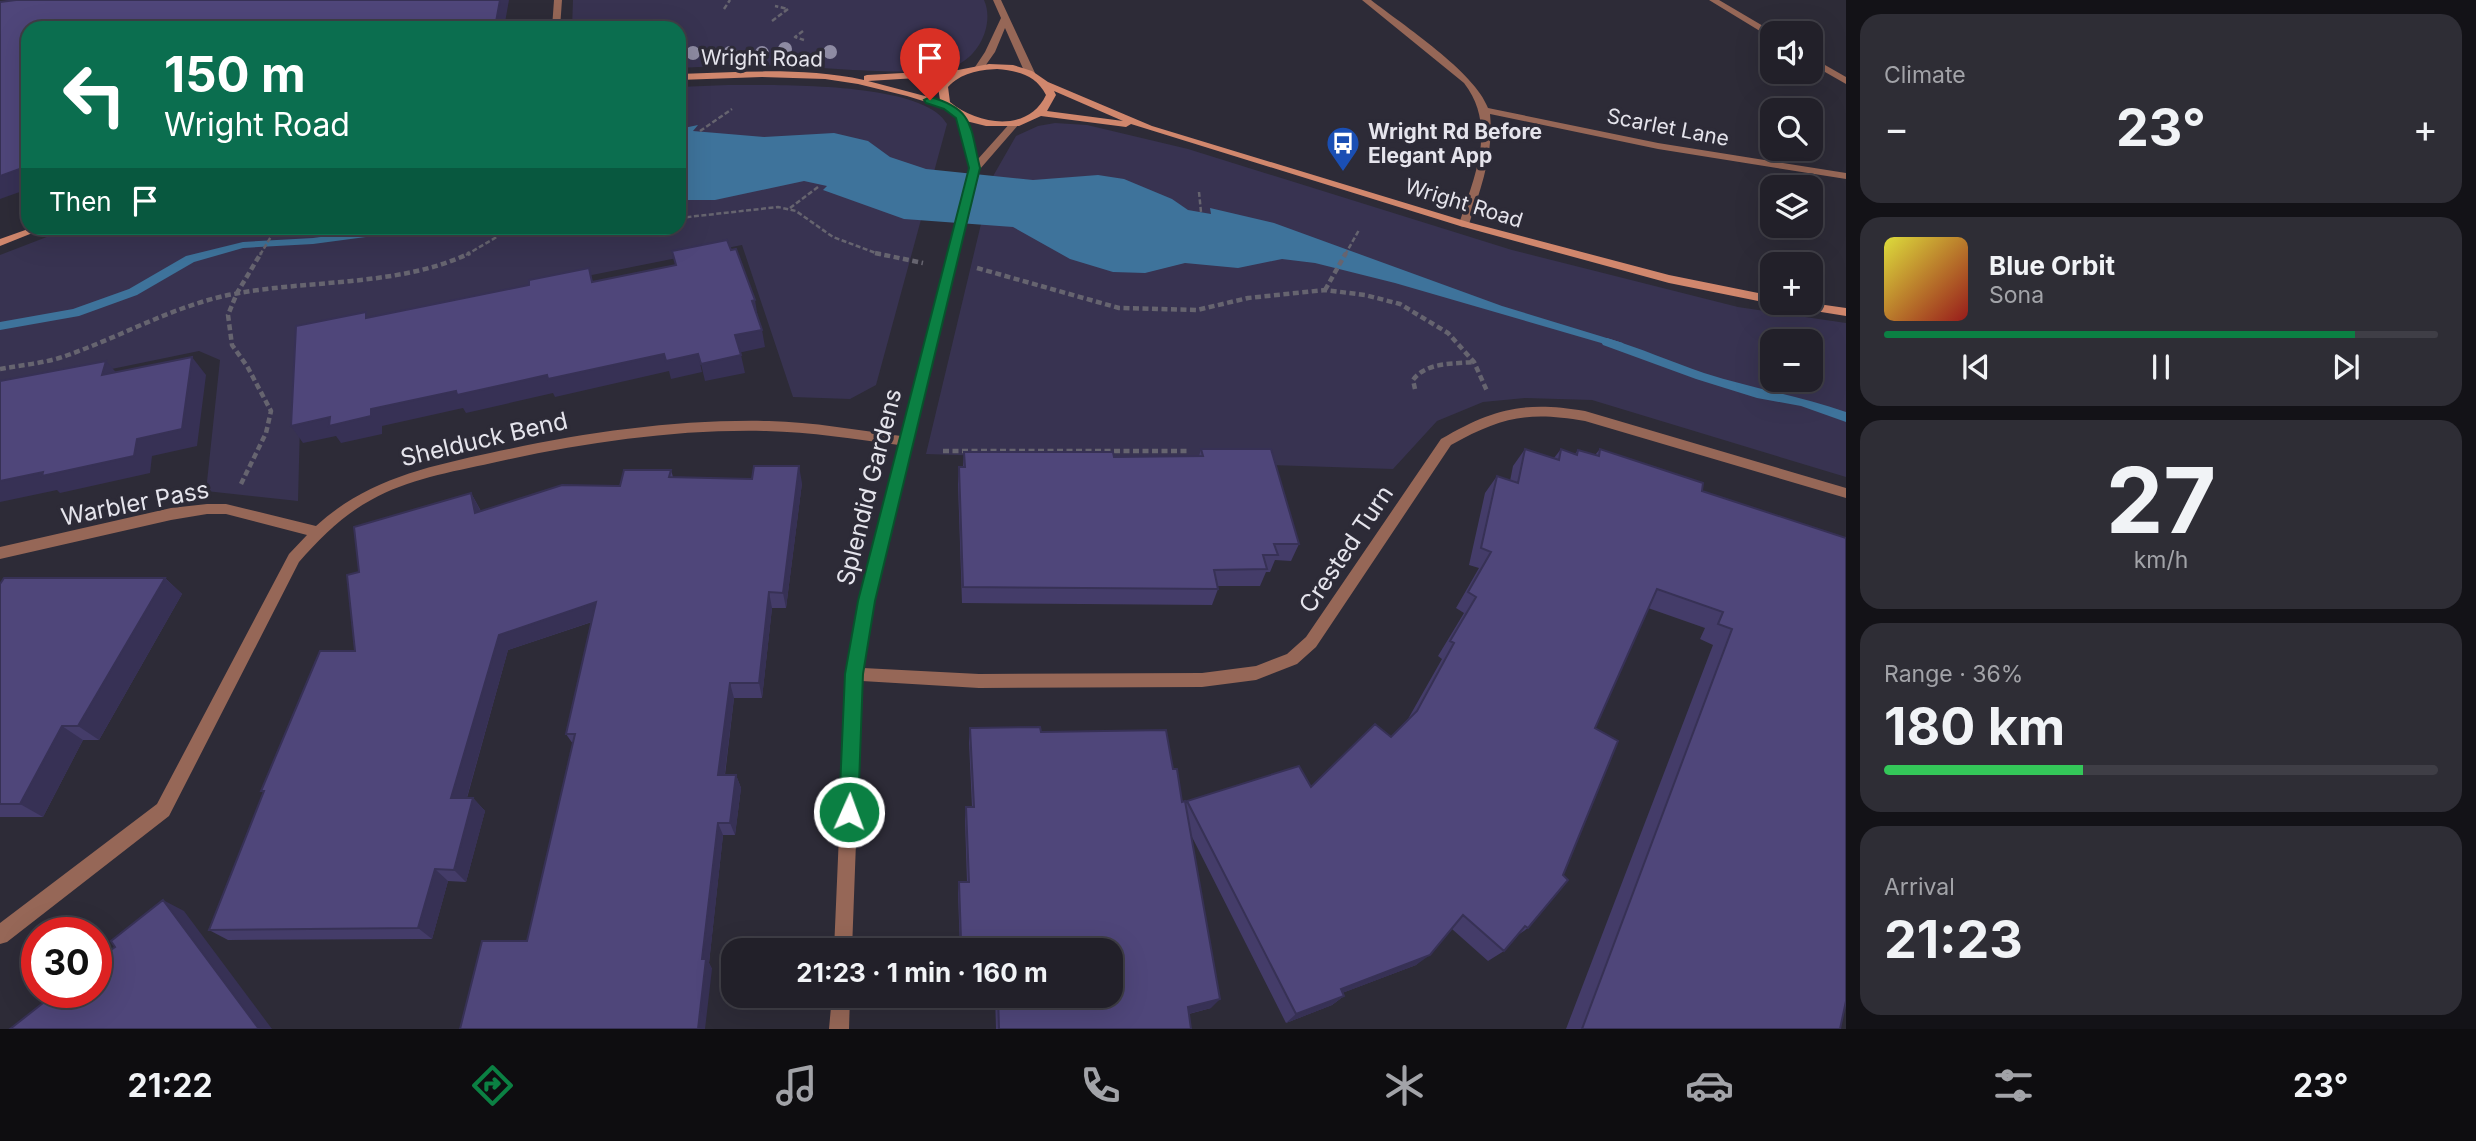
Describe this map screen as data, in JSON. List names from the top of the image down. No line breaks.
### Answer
{"streets":{"street":["Wright Road","Scarlet Lane","Shelduck Bend","Splendid Gardens","Warbler Pass","Crested Turn"]},"crossings":[["Wright Road","Splendid Gardens"],["Shelduck Bend","Splendid Gardens"],["Shelduck Bend","Warbler Pass"],["Splendid Gardens","Crested Turn"]],"places":{"bus stop":["Wright Rd Before Elegant App"]},"page":{"tile":["Climate",["27","km/h"],["Range · 36%","180 km"],["Arrival","21:23"]],"map_buttons":["+","−"],"turn":["150 m","Wright Road"],"heat":["−","23°","+"],"then":"Then","song":["Blue Orbit","Sona"],"limit":"30","trip":"21:23 · 1 min · 160 m","tabs":["21:22","23°"]}}
